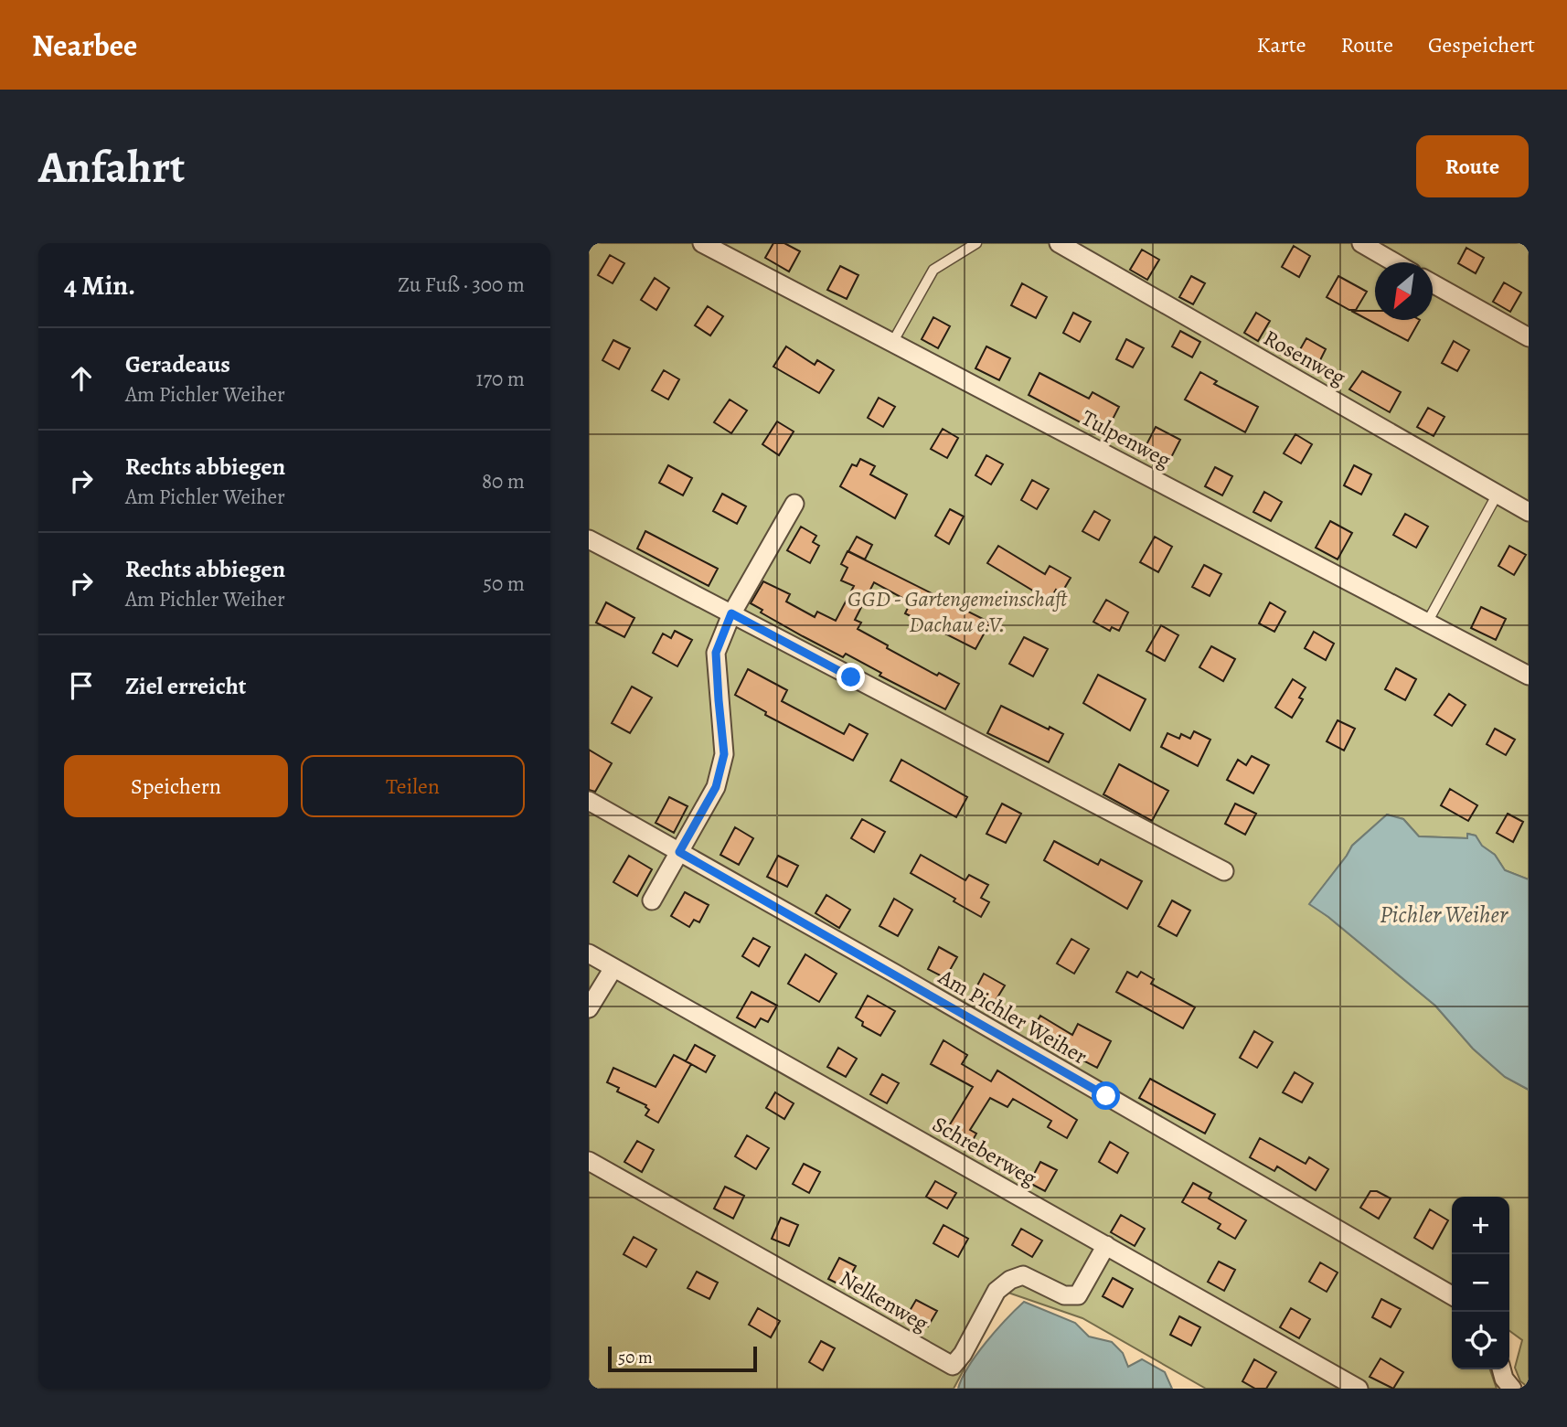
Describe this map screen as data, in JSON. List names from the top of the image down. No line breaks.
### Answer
{"streets":{"street":["Rosenweg","Tulpenweg","Am Pichler Weiher","Schreberweg","Nelkenweg"]},"crossings":[["Schreberweg","Nelkenweg"]],"water":["Pichler Weiher"],"parks":["GGD - Gartengemeinschaft Dachau e.V."],"scale_bar":"50 m","north":"bottom left","page":{"header":"Nearbee","nav":["Karte","Route","Gespeichert"],"buttons":["Route",["Speichern","Teilen"]],"title":"Anfahrt","heading":["4 Min.","Zu Fuß · 300 m"],"list":[["Geradeaus","Am Pichler Weiher","170 m"],["Rechts abbiegen","Am Pichler Weiher","80 m"],["Rechts abbiegen","Am Pichler Weiher","50 m"],"Ziel erreicht"],"map_buttons":["+","−"],"scale":"50 m"}}
